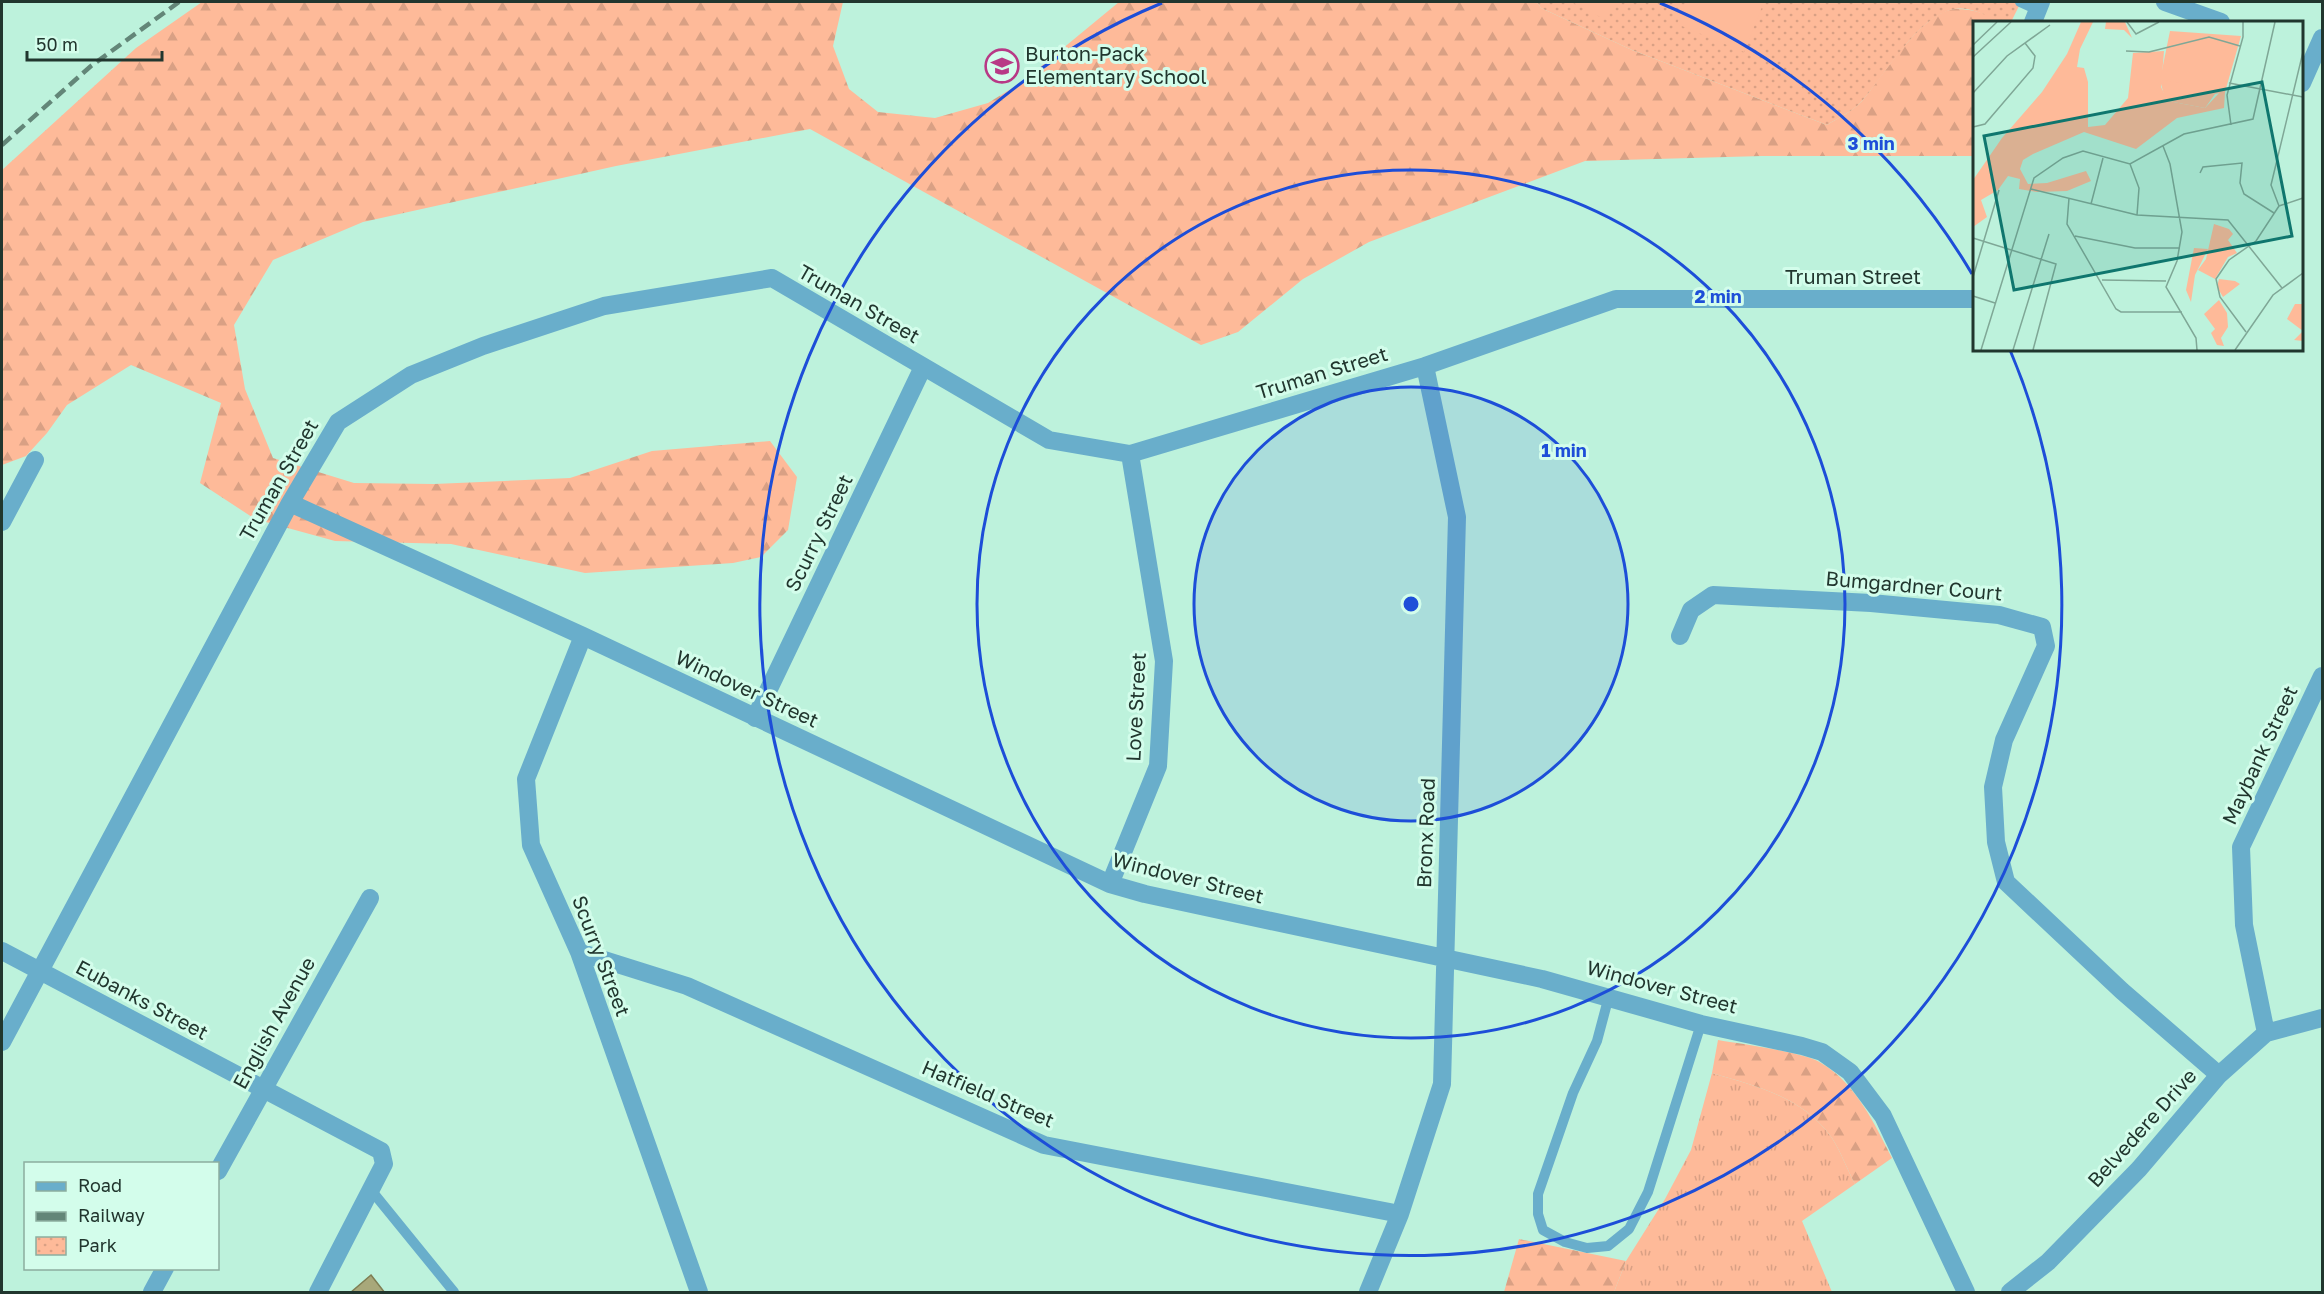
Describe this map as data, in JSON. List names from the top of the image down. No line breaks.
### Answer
{"streets":{"street":["Truman Street","Scurry Street","Bumgardner Court","Windover Street","Love Street","Maybank Street","Bronx Road","Eubanks Street","English Avenue","Hatfield Street","Belvedere Drive"]},"crossings":[["Truman Street","Scurry Street"],["Truman Street","Windover Street"],["Truman Street","Love Street"],["Truman Street","Bronx Road"],["Truman Street","Eubanks Street"],["Scurry Street","Windover Street"],["Scurry Street","Hatfield Street"],["Bumgardner Court","Belvedere Drive"],["Windover Street","Love Street"],["Windover Street","Bronx Road"],["Maybank Street","Belvedere Drive"],["Bronx Road","Hatfield Street"],["Eubanks Street","English Avenue"]],"places":{"school or university":["Burton-Pack Elementary School"]},"legend":["Road","Railway","Park"],"scale_bar":"50 m","rings":["3 min","2 min","1 min"]}
